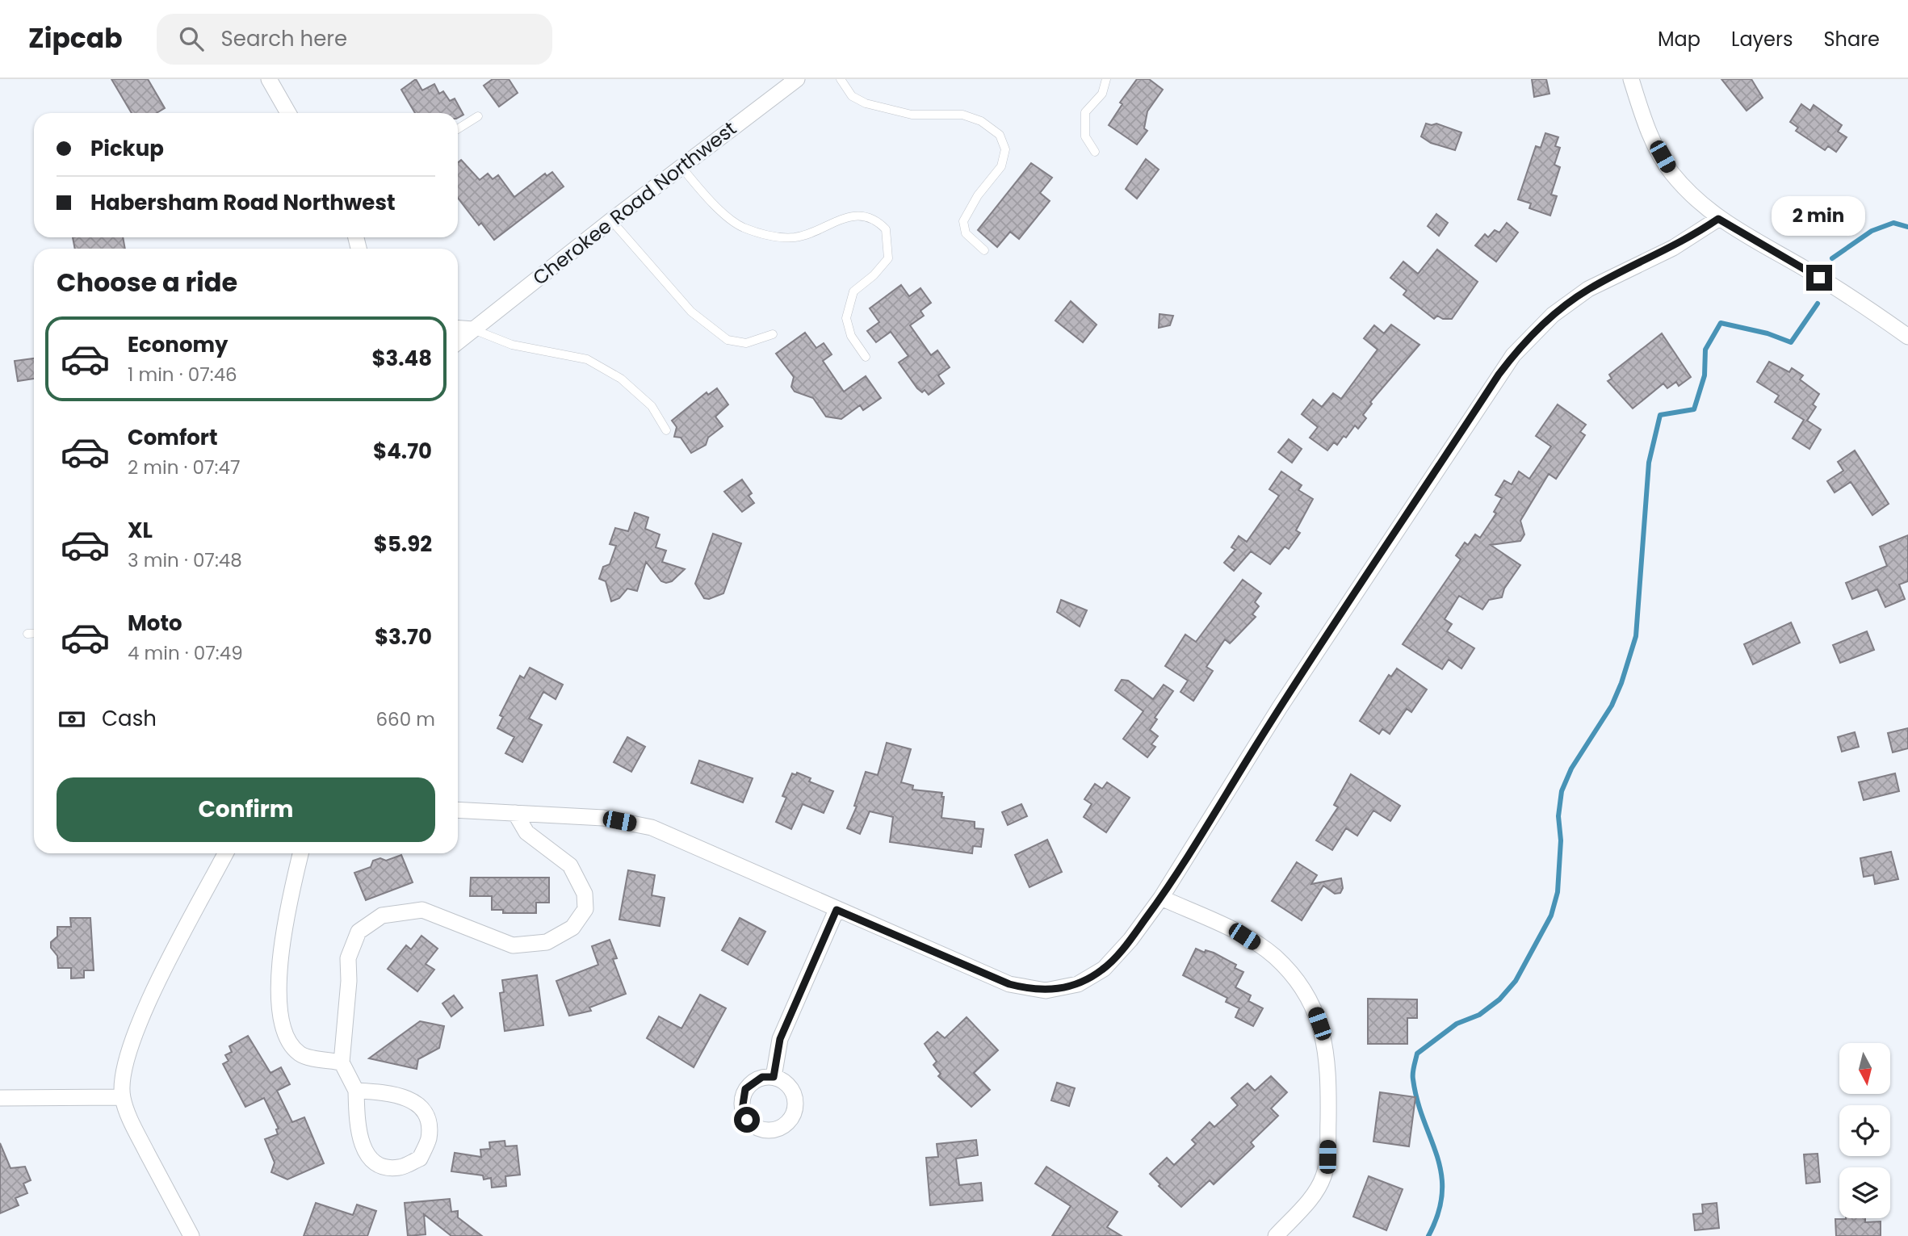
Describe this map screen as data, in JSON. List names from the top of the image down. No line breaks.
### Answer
{"streets":{"street":["Cherokee Road Northwest"]},"north":"bottom","page":{"header":"Zipcab","search":"Search here","nav":["Map","Layers","Share"],"banner":["Pickup","Habersham Road Northwest"],"bubble":"2 min","heading":"Choose a ride","list":[{"name":"Economy","note":"1 min · 07:46","value":"$3.48"},{"name":"Comfort","note":"2 min · 07:47","value":"$4.70"},{"name":"XL","note":"3 min · 07:48","value":"$5.92"},{"name":"Moto","note":"4 min · 07:49","value":"$3.70"}],"pay":["Cash","660 m"],"buttons":"Confirm"}}
